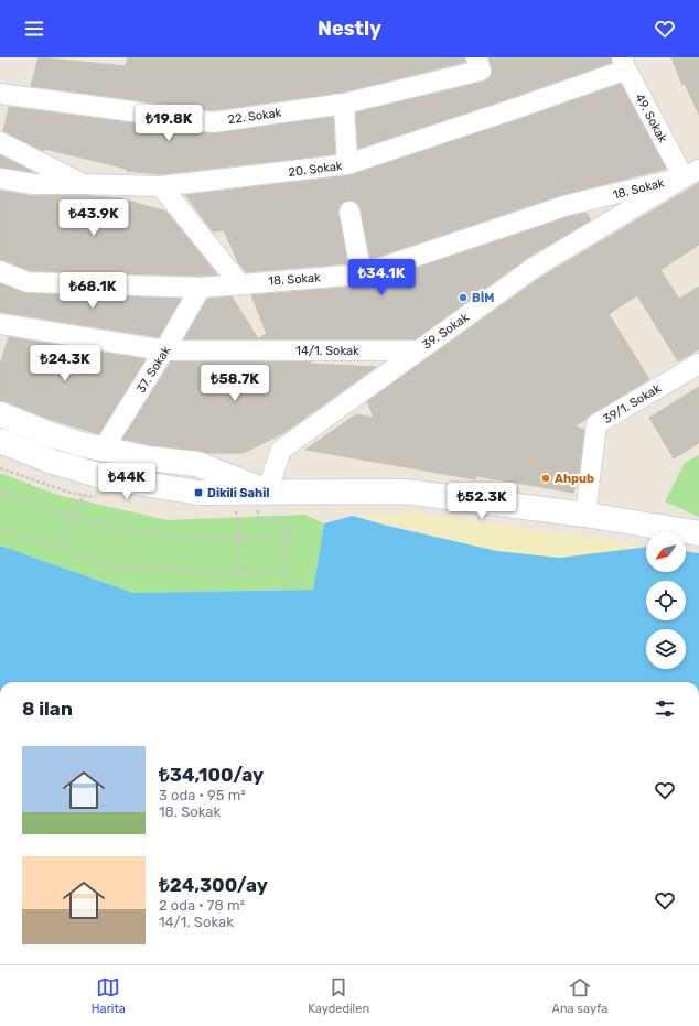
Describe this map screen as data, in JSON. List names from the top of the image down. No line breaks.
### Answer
{"streets":{"street":["22. Sokak","49. Sokak","20. Sokak","18. Sokak","39. Sokak","14/1. Sokak","37. Sokak","39/1. Sokak"]},"crossings":[["49. Sokak","20. Sokak"],["49. Sokak","18. Sokak"],["49. Sokak","39. Sokak"],["18. Sokak","39. Sokak"],["18. Sokak","37. Sokak"],["39. Sokak","14/1. Sokak"],["14/1. Sokak","37. Sokak"]],"places":{"other":["BİM","Ahpub"],"transit":["Dikili Sahil"]},"north":"bottom left","page":{"header":"Nestly","price":["₺19.8K","₺43.9K","₺34.1K","₺68.1K","₺24.3K","₺58.7K","₺44K","₺52.3K"],"heading":"8 ilan","list":[{"name":"₺34,100/ay","note":"3 oda · 95 m² · 18. Sokak"},{"name":"₺24,300/ay","note":"2 oda · 78 m² · 14/1. Sokak"}],"tabs":["Harita","Kaydedilen","Ana sayfa"]}}
